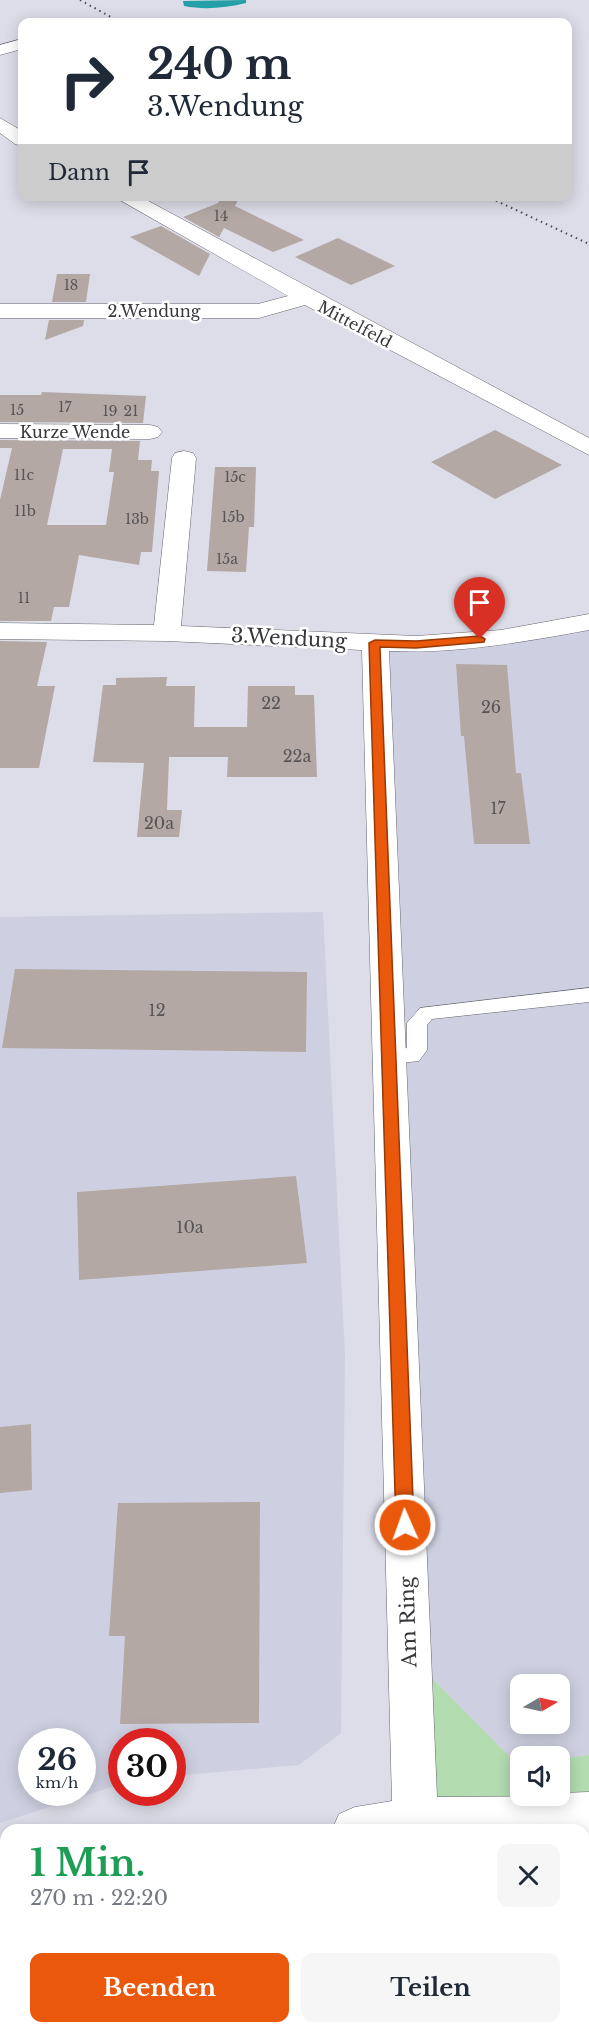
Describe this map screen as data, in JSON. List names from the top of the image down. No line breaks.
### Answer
{"streets":{"street":["2.Wendung","Mittelfeld","Kurze Wende","3.Wendung","Am Ring"]},"crossings":[["2.Wendung","Mittelfeld"],["3.Wendung","Am Ring"]],"house_numbers":["14","18","17","15","19","21","11c","15c","11b","15b","13b","15a","11","22","26","22a","17","20a","12","10a"],"north":"right","page":{"turn":["240 m","3.Wendung"],"then":"Dann","speed":"26 km/h","limit":"30","heading":["1 Min.","270 m · 22:20"],"buttons":["Beenden","Teilen"]}}
